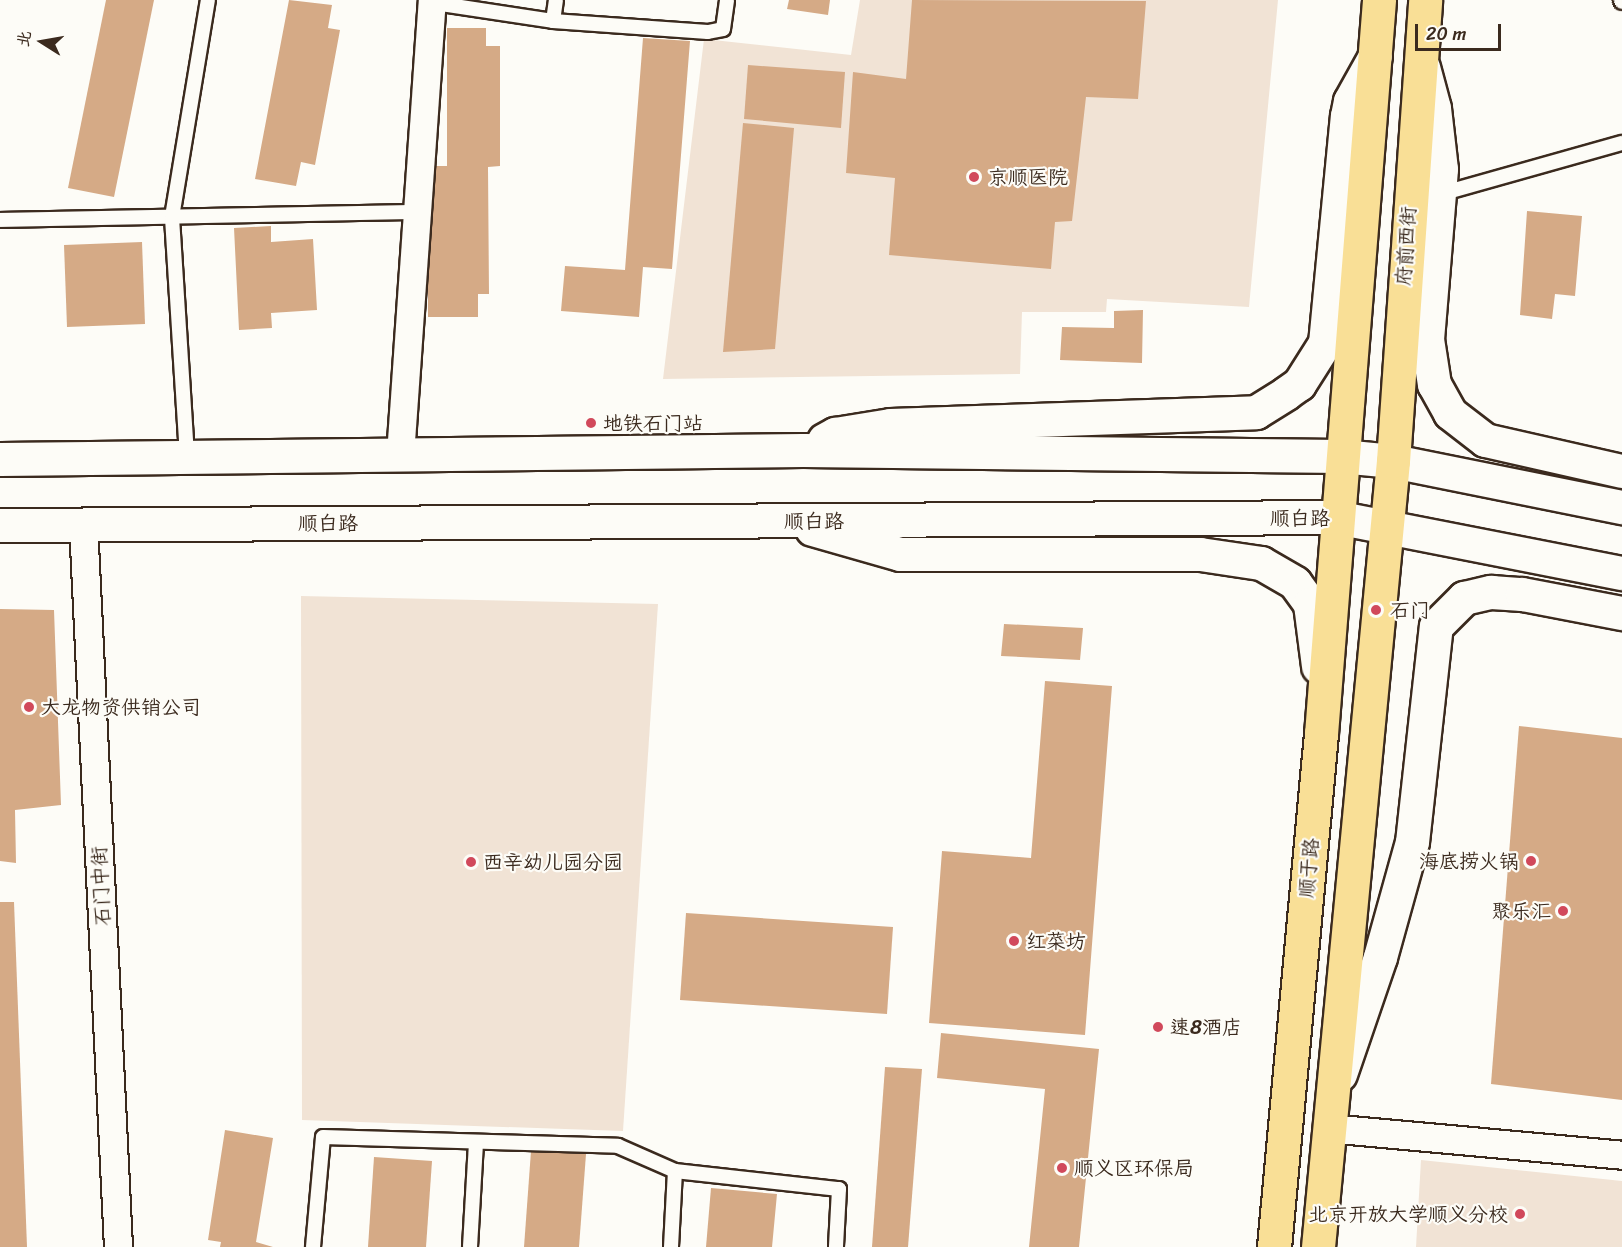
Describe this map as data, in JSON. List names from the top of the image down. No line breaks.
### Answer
{"streets":{"main road":["府前西街","顺白路","顺于路"],"street":["石门中街"]},"crossings":[["顺白路","顺于路"],["顺白路","石门中街"]],"places":["京顺医院","地铁石门站","石门","大龙物资供销公司","海底捞火锅","西辛幼儿园分园","聚乐汇","红菜坊","速8酒店","顺义区环保局","北京开放大学顺义分校"],"scale_bar":"20 m","north":"left"}
